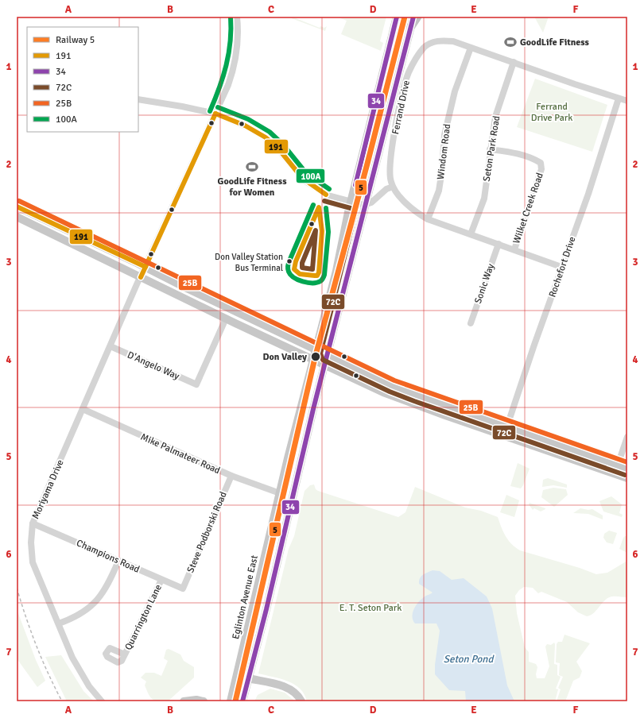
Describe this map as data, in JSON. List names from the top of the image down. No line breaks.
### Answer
{"streets":{"main road":["Eglinton Avenue East"],"street":["Ferrand Drive","Seton Park Road","Windom Road","Wilket Creek Road","Rochefort Drive","Sonic Way","D'Angelo Way","Mike Palmateer Road","Moriyama Drive","Steve Podborski Road","Champions Road","Quarrington Lane"]},"crossings":[["Ferrand Drive","Seton Park Road"],["Ferrand Drive","Windom Road"],["Ferrand Drive","Wilket Creek Road"],["Ferrand Drive","Rochefort Drive"],["Ferrand Drive","Sonic Way"],["Seton Park Road","Wilket Creek Road"],["D'Angelo Way","Moriyama Drive"],["Mike Palmateer Road","Moriyama Drive"],["Mike Palmateer Road","Steve Podborski Road"],["Mike Palmateer Road","Eglinton Avenue East"],["Moriyama Drive","Champions Road"],["Steve Podborski Road","Champions Road"],["Champions Road","Quarrington Lane"]],"water":["Seton Pond"],"parks":["Ferrand Drive Park","E. T. Seton Park"],"places":{"sports":["GoodLife Fitness","GoodLife Fitness for Women"],"other":["Don Valley Station Bus Terminal","Don Valley"]},"lines":["rail line 5","transit line 34","transit line 100A","transit line 191","transit line 72C","transit line 25B"],"legend":["Railway 5","191","34","72C","25B","100A"],"grid":{"columns":["A","B","C","D","E","F"],"rows":["1","2","3","4","5","6","7"]}}
